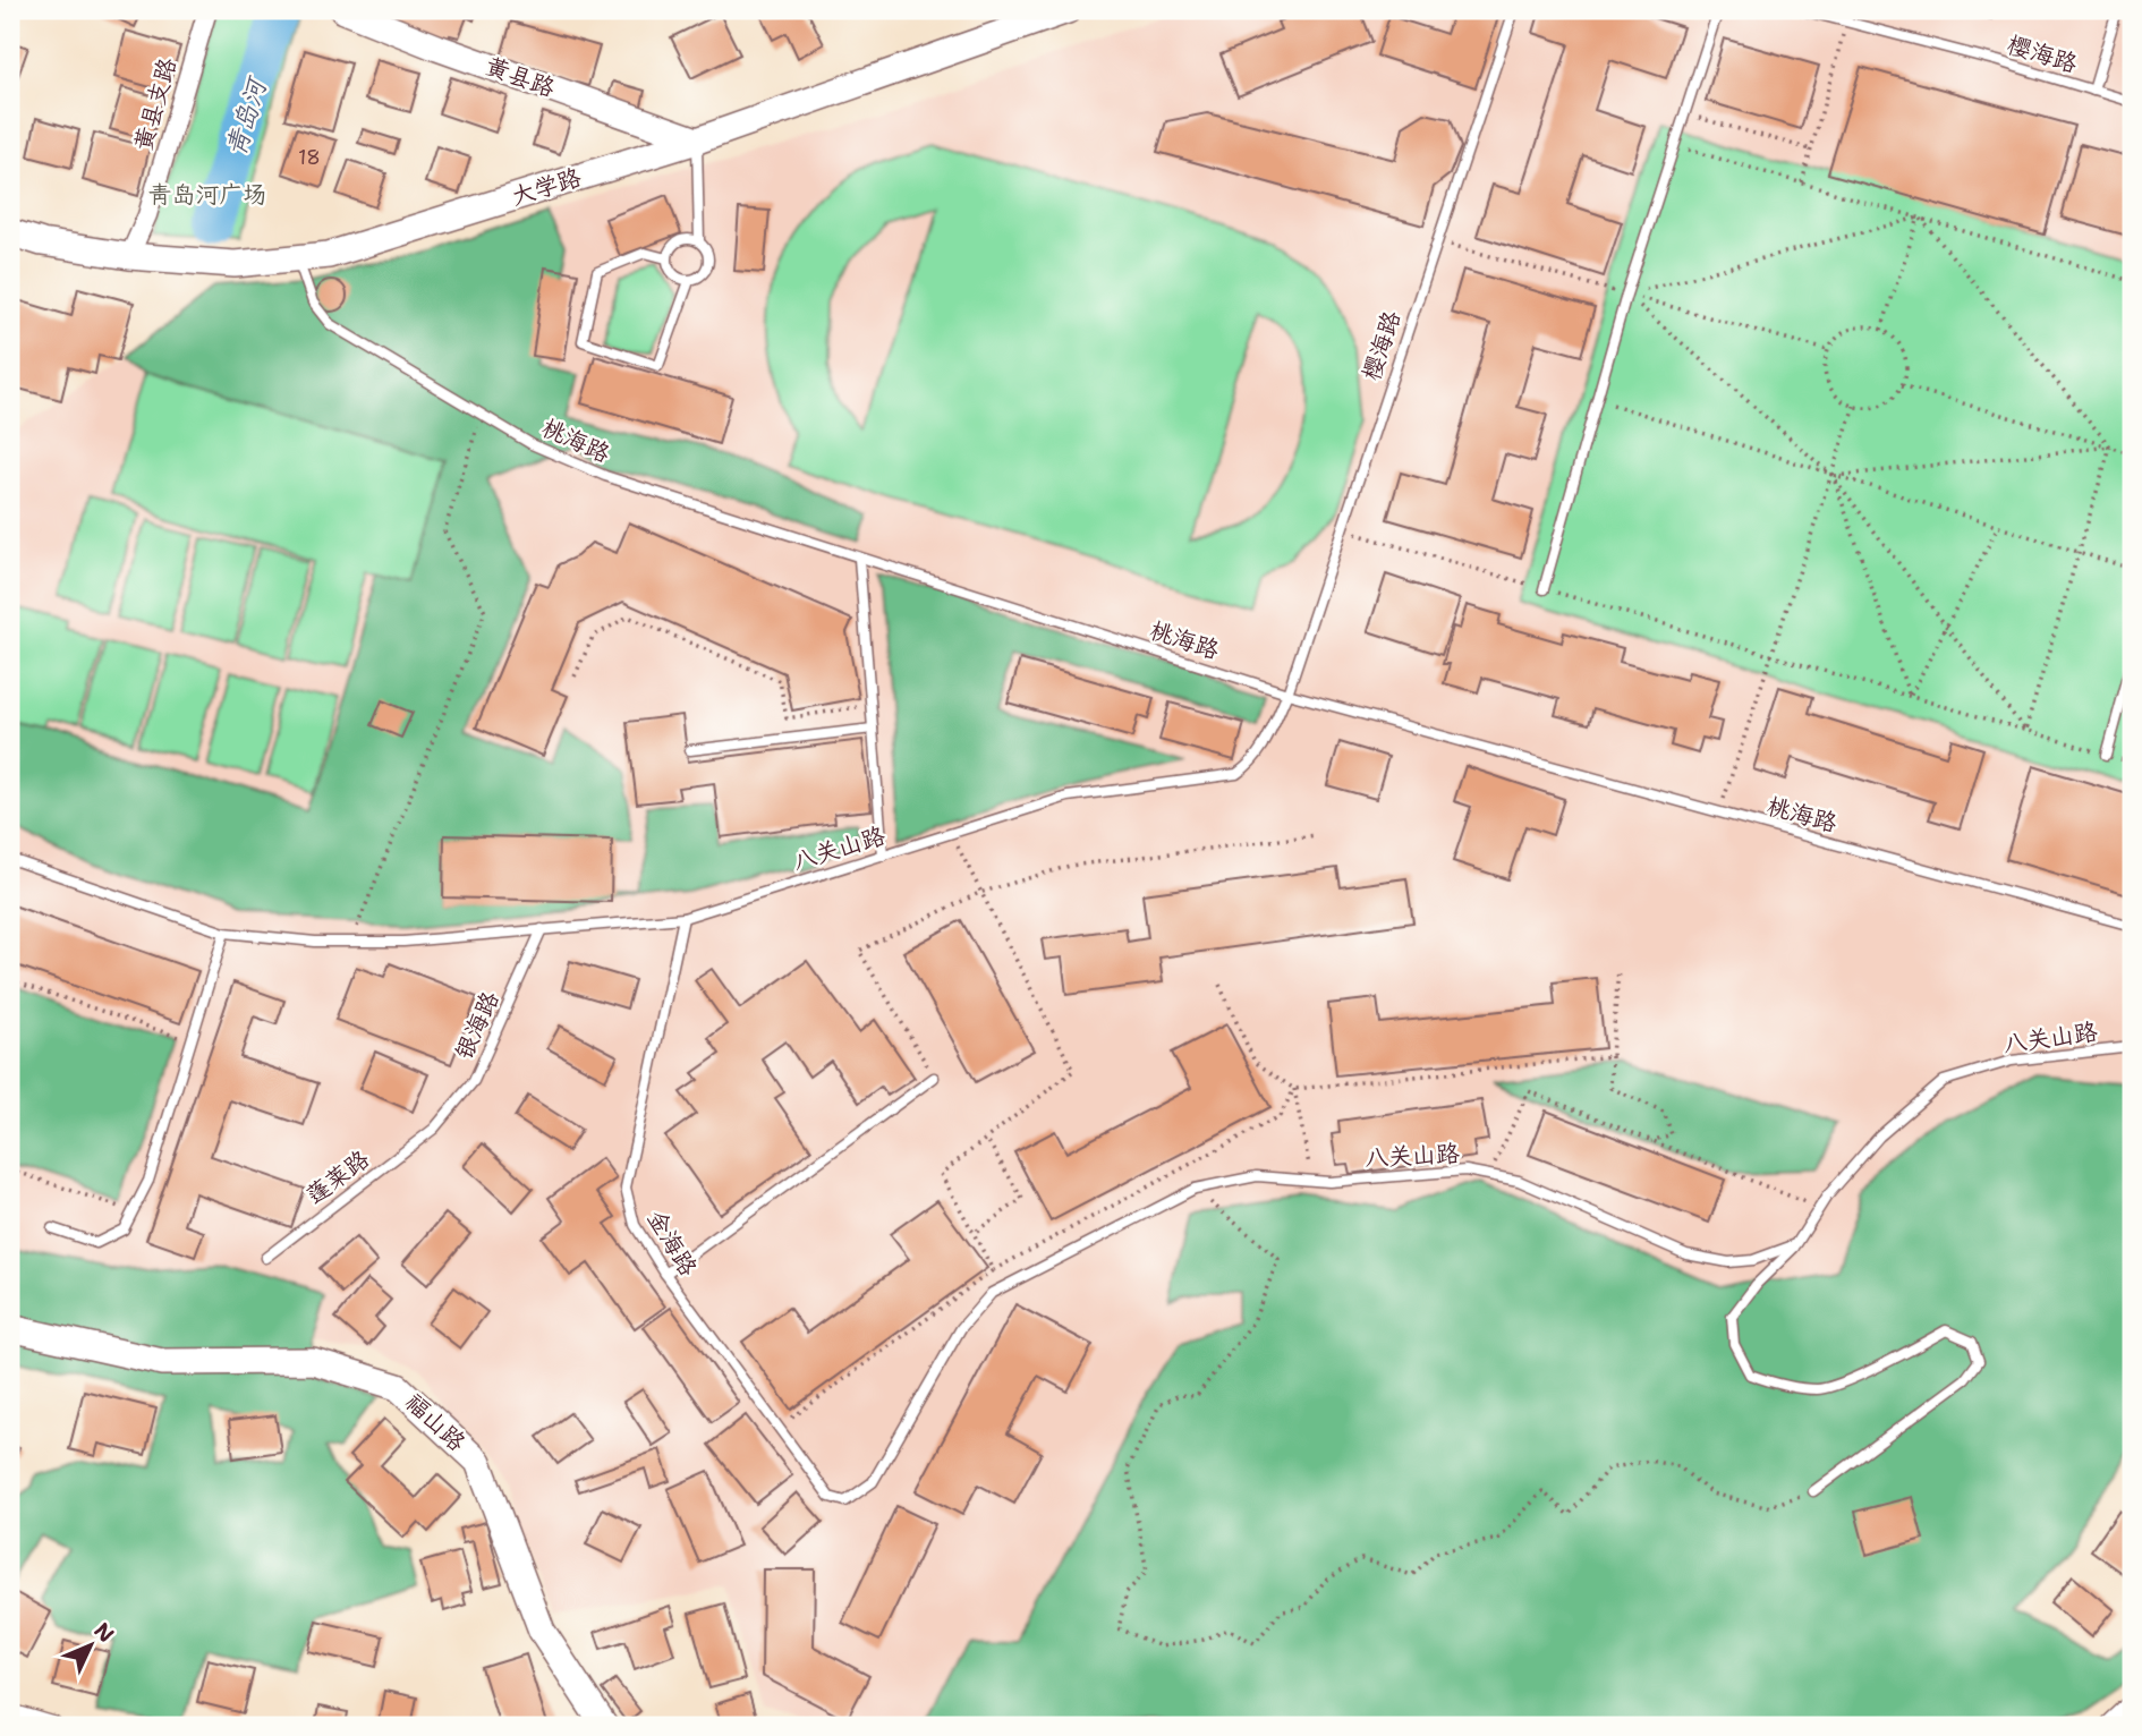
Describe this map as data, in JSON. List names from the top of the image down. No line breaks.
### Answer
{"streets":{"street":["黄县路","黄县支路","大学路","福山路"],"lane":["樱海路","桃海路","八关山路","银海路","蓬莱路","金海路"]},"crossings":[["樱海路","桃海路"],["樱海路","八关山路"],["黄县路","大学路"],["黄县支路","大学路"],["大学路","桃海路"],["桃海路","八关山路"],["八关山路","银海路"],["八关山路","金海路"],["银海路","蓬莱路"]],"water":["青岛河"],"parks":["青岛河广场"],"house_numbers":["18"],"north":"top right"}
